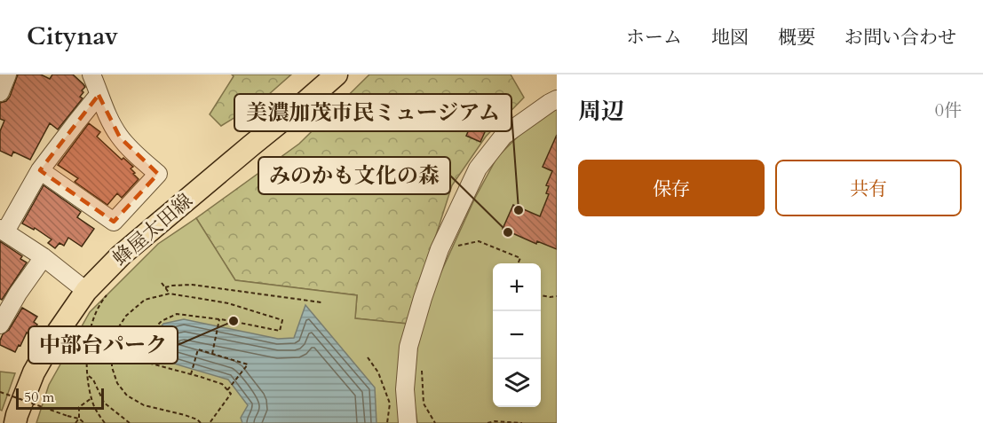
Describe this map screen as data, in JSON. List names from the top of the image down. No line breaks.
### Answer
{"streets":{"main road":["蜂屋太田線"]},"places":["美濃加茂市民ミュージアム","みのかも文化の森","中部台パーク"],"scale_bar":"50 m","page":{"header":"Citynav","nav":["ホーム","地図","概要","お問い合わせ"],"heading":["周辺","0件"],"buttons":["保存","共有"],"map_buttons":["+","−"],"scale":"50 m"}}
